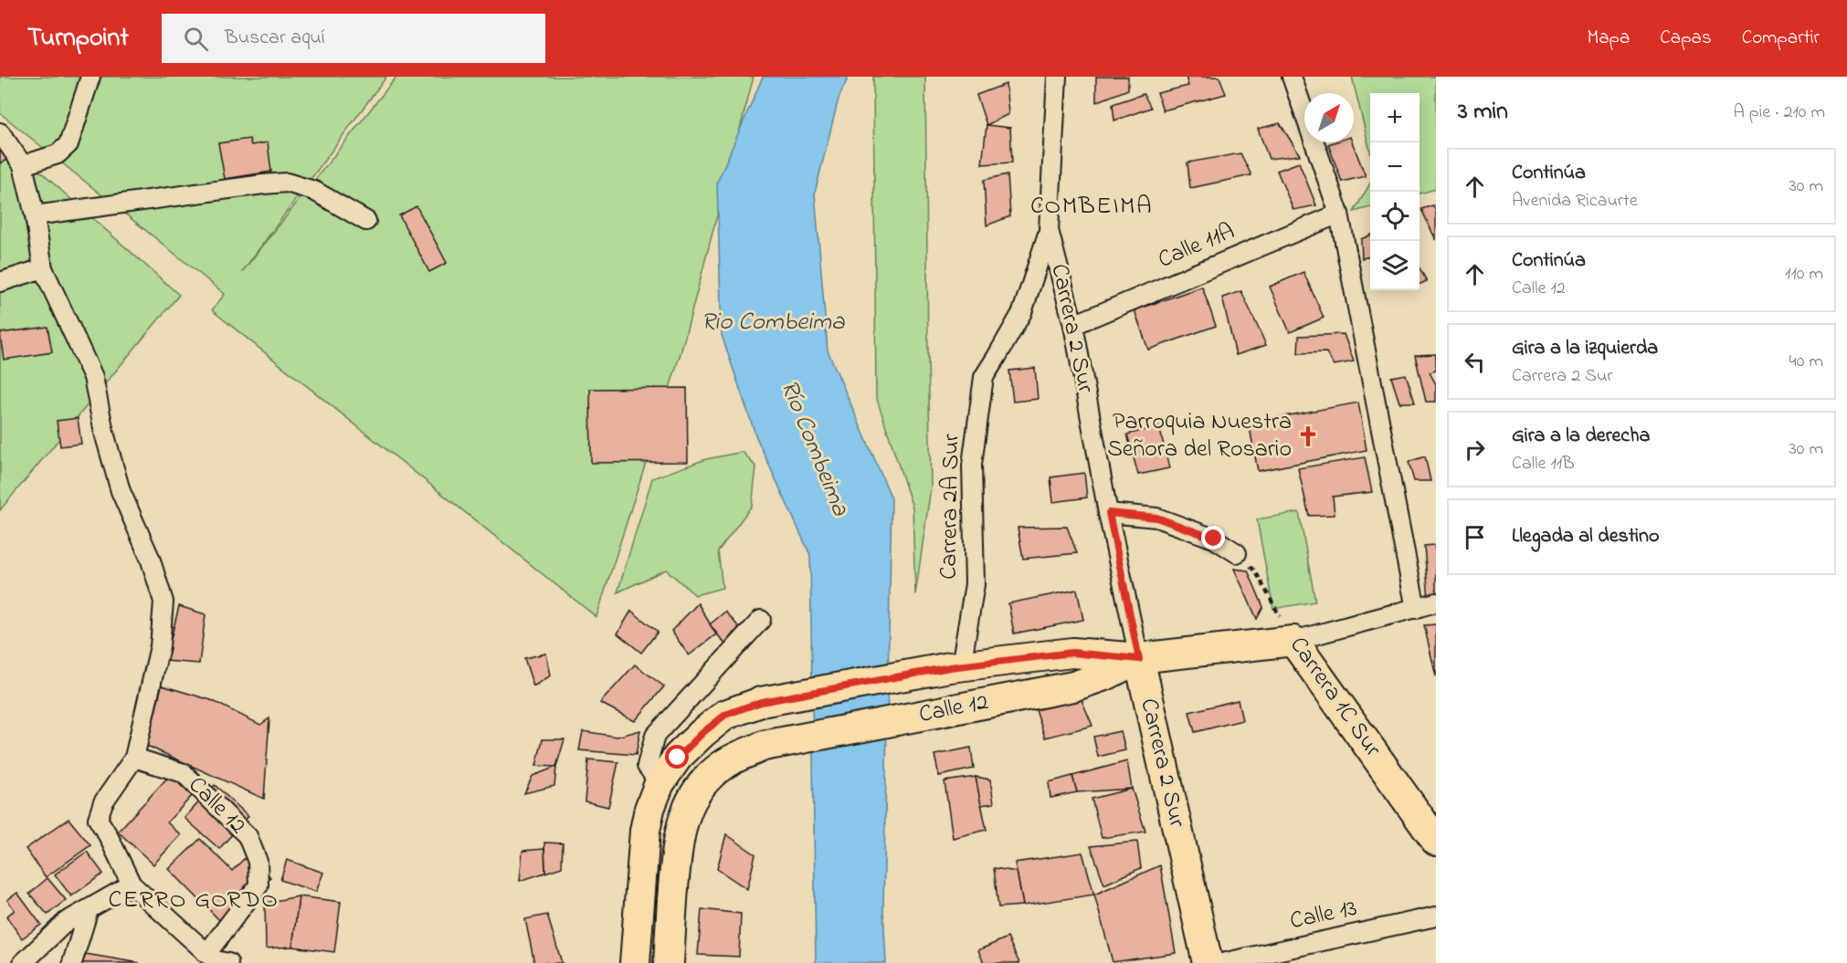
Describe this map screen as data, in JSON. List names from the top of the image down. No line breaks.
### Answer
{"streets":{"main road":["Carrera 2 Sur","Carrera 1C Sur","Calle 12"],"street":["Calle 11A","Carrera 2A Sur","Calle 13"]},"crossings":[["Calle 11A","Carrera 2 Sur"],["Carrera 2 Sur","Carrera 2A Sur"],["Carrera 2 Sur","Calle 12"],["Carrera 2A Sur","Calle 12"],["Carrera 1C Sur","Calle 12"]],"districts":["COMBEIMA","CERRO GORDO"],"water":["Rio Combeima","Río Combeima"],"places":{"church":["Parroquia Nuestra Señora del Rosario"]},"north":"top right","page":{"header":"Turnpoint","search":"Buscar aquí","nav":["Mapa","Capas","Compartir"],"heading":["3 min","A pie · 210 m"],"map_buttons":["+","−"],"list":[["Continúa","Avenida Ricaurte","30 m"],["Continúa","Calle 12","110 m"],["Gira a la izquierda","Carrera 2 Sur","40 m"],["Gira a la derecha","Calle 11B","30 m"],"Llegada al destino"]}}
